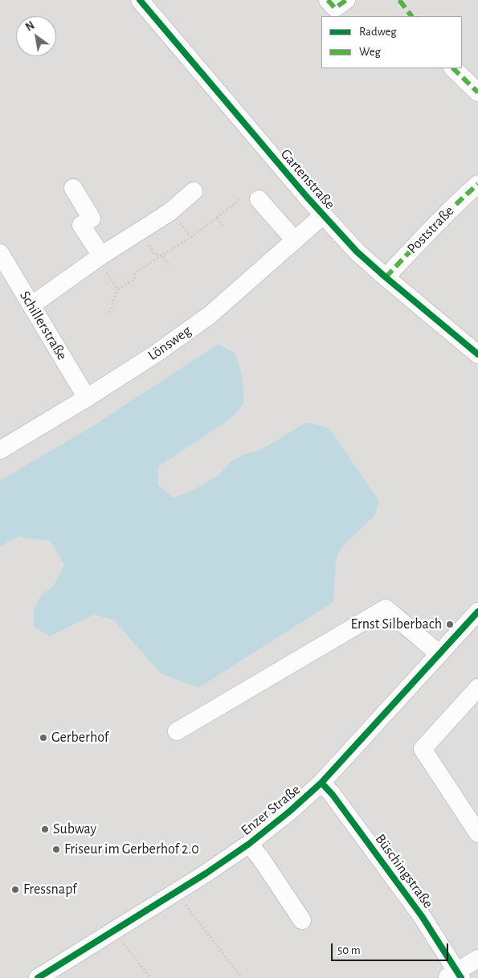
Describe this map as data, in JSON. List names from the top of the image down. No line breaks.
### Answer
{"streets":{"street":["Gartenstraße","Poststraße","Schillerstraße","Lönsweg","Enzer Straße","Büschingstraße"]},"crossings":[["Gartenstraße","Poststraße"],["Gartenstraße","Lönsweg"],["Schillerstraße","Lönsweg"],["Enzer Straße","Büschingstraße"]],"places":["Ernst Silberbach","Gerberhof","Subway","Friseur im Gerberhof 2.0","Fressnapf"],"legend":["Radweg","Weg"],"scale_bar":"50 m","north":"top left"}
